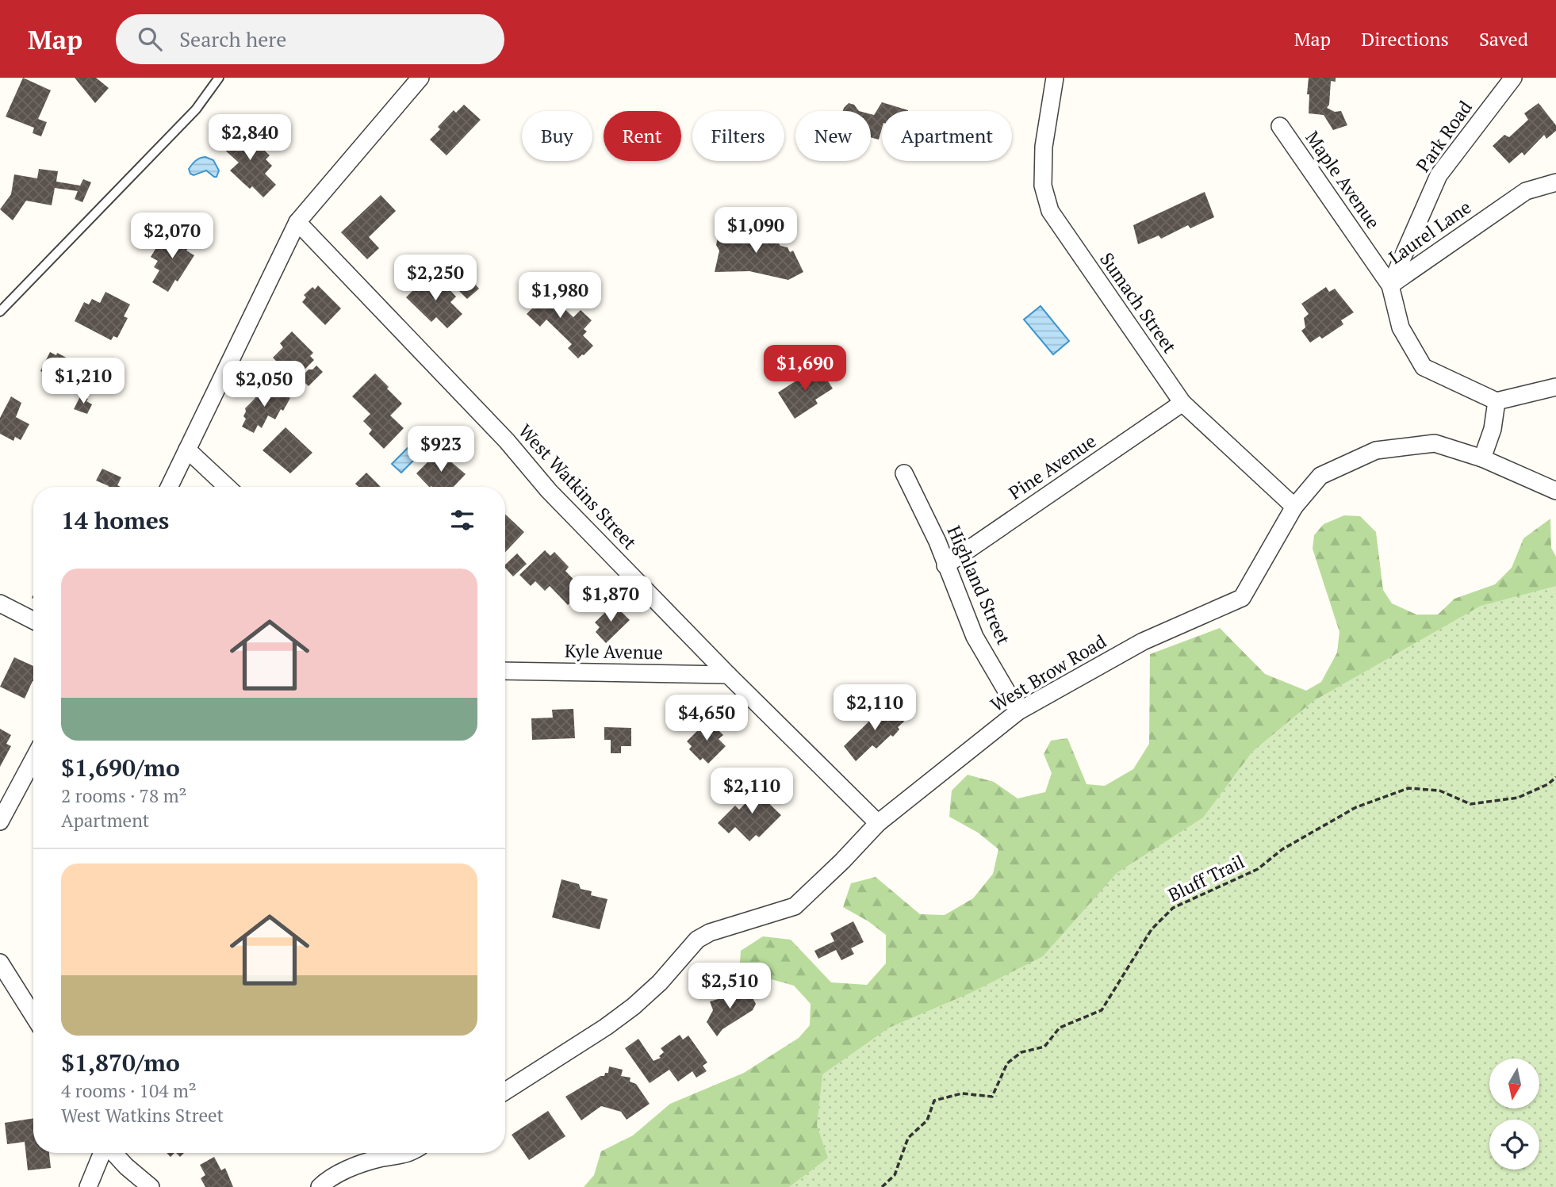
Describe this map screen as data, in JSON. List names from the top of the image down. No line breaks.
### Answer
{"streets":{"street":["Park Road","Maple Avenue","Laurel Lane","Sumach Street","Pine Avenue","West Watkins Street","Highland Street","Kyle Avenue","West Brow Road"],"path":["Bluff Trail"]},"crossings":[["Park Road","Maple Avenue"],["Park Road","Laurel Lane"],["Maple Avenue","Laurel Lane"],["Sumach Street","Pine Avenue"],["Sumach Street","West Brow Road"],["Pine Avenue","Highland Street"],["West Watkins Street","Kyle Avenue"],["West Watkins Street","West Brow Road"],["Highland Street","West Brow Road"]],"north":"bottom","page":{"header":"Map","search":"Search here","nav":["Map","Directions","Saved"],"chip":["Buy","Rent","Filters","New","Apartment"],"price":["$2,840","$1,090","$2,070","$2,250","$1,980","$1,690","$1,210","$2,050","$923","$1,870","$2,110","$4,650","$2,110","$2,510"],"heading":"14 homes","list":[{"name":"$1,690/mo","note":"2 rooms · 78 m² · Apartment"},{"name":"$1,870/mo","note":"4 rooms · 104 m² · West Watkins Street"}]}}
